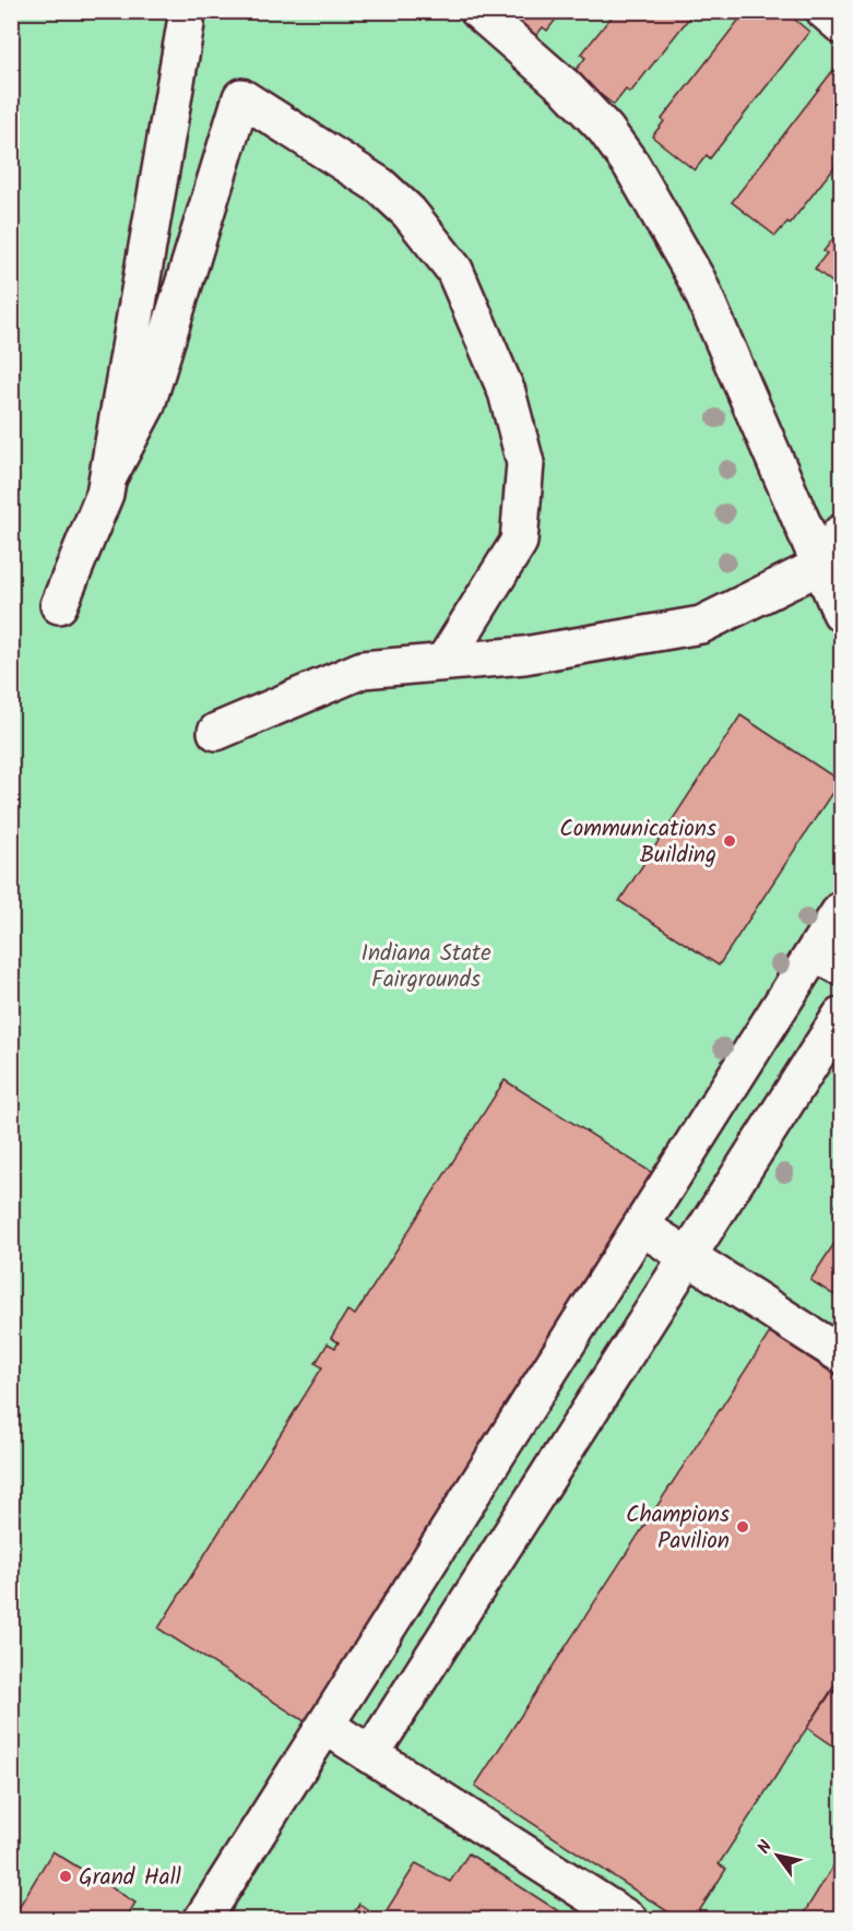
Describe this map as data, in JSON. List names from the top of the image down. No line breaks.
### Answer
{"parks":["Indiana State Fairgrounds"],"places":["Communications Building","Champions Pavilion","Grand Hall"],"north":"top left"}
